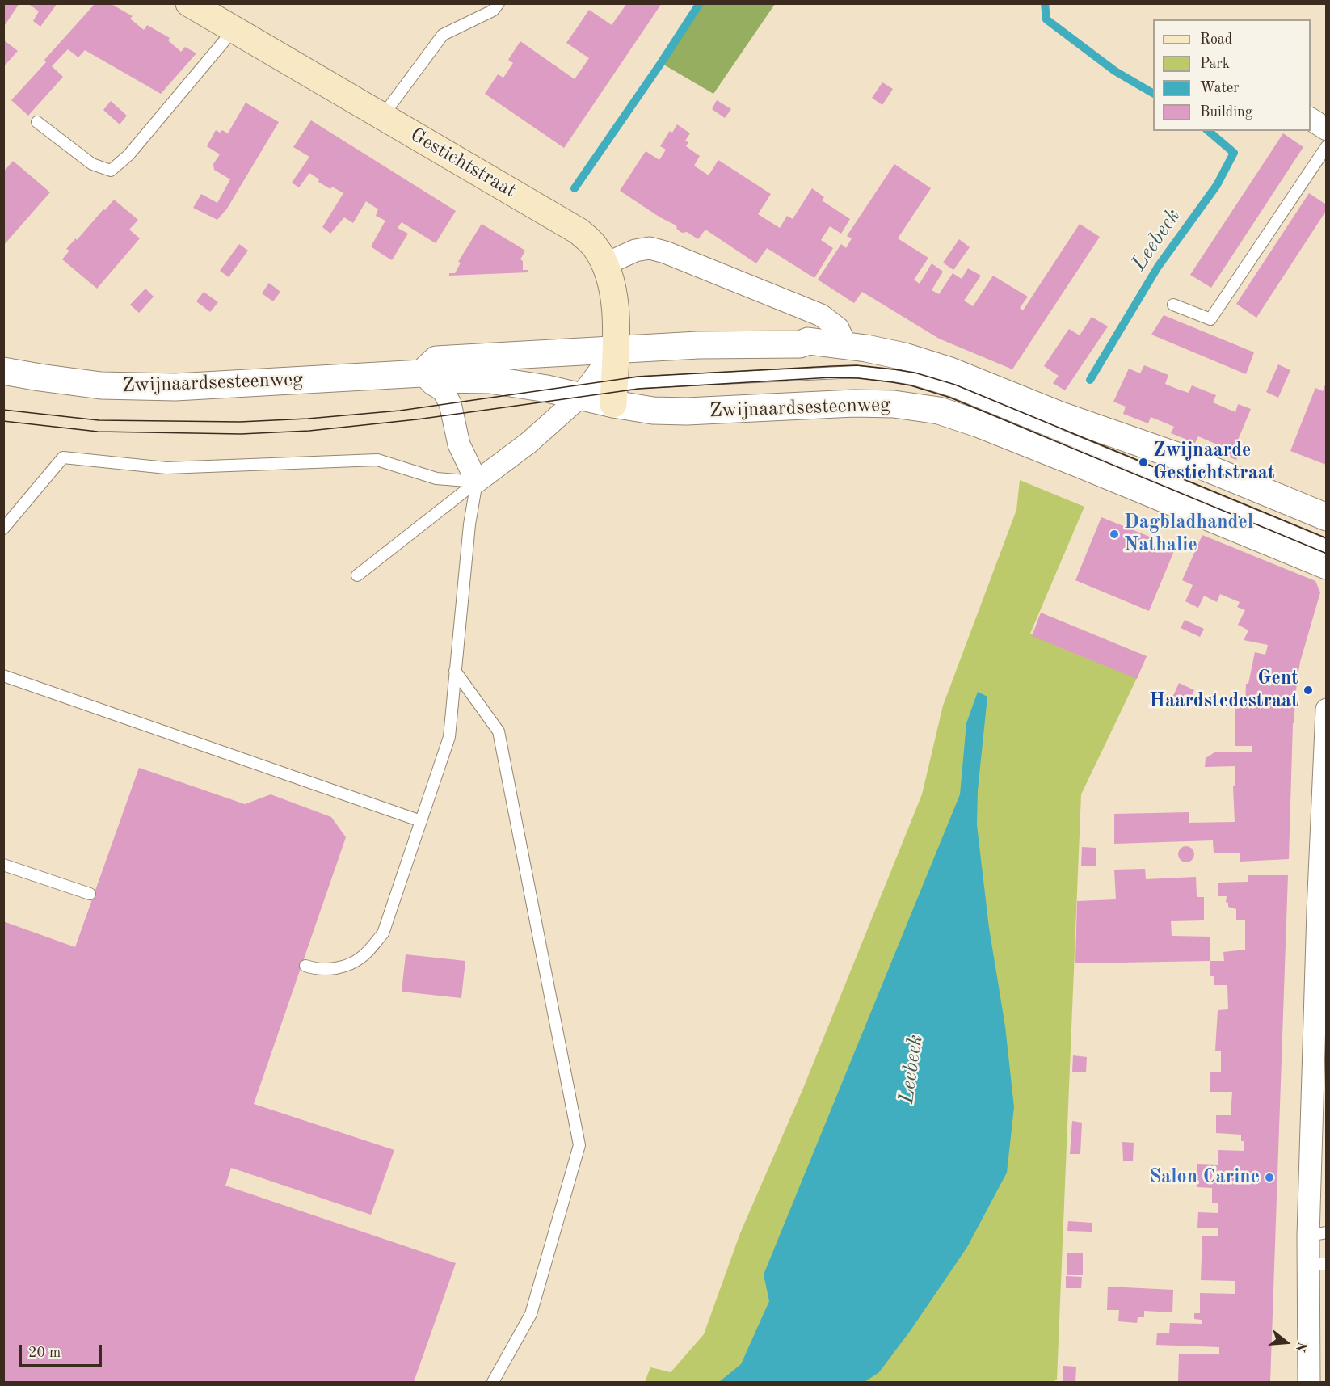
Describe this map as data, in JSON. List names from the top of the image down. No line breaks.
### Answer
{"streets":{"main road":["Gestichtstraat"],"street":["Zwijnaardsesteenweg"]},"crossings":[["Gestichtstraat","Zwijnaardsesteenweg"]],"water":["Leebeek"],"places":["Zwijnaarde Gestichtstraat","Dagbladhandel Nathalie","Gent Haardstedestraat","Salon Carine"],"legend":["Road","Park","Water","Building"],"scale_bar":"20 m","north":"right"}
